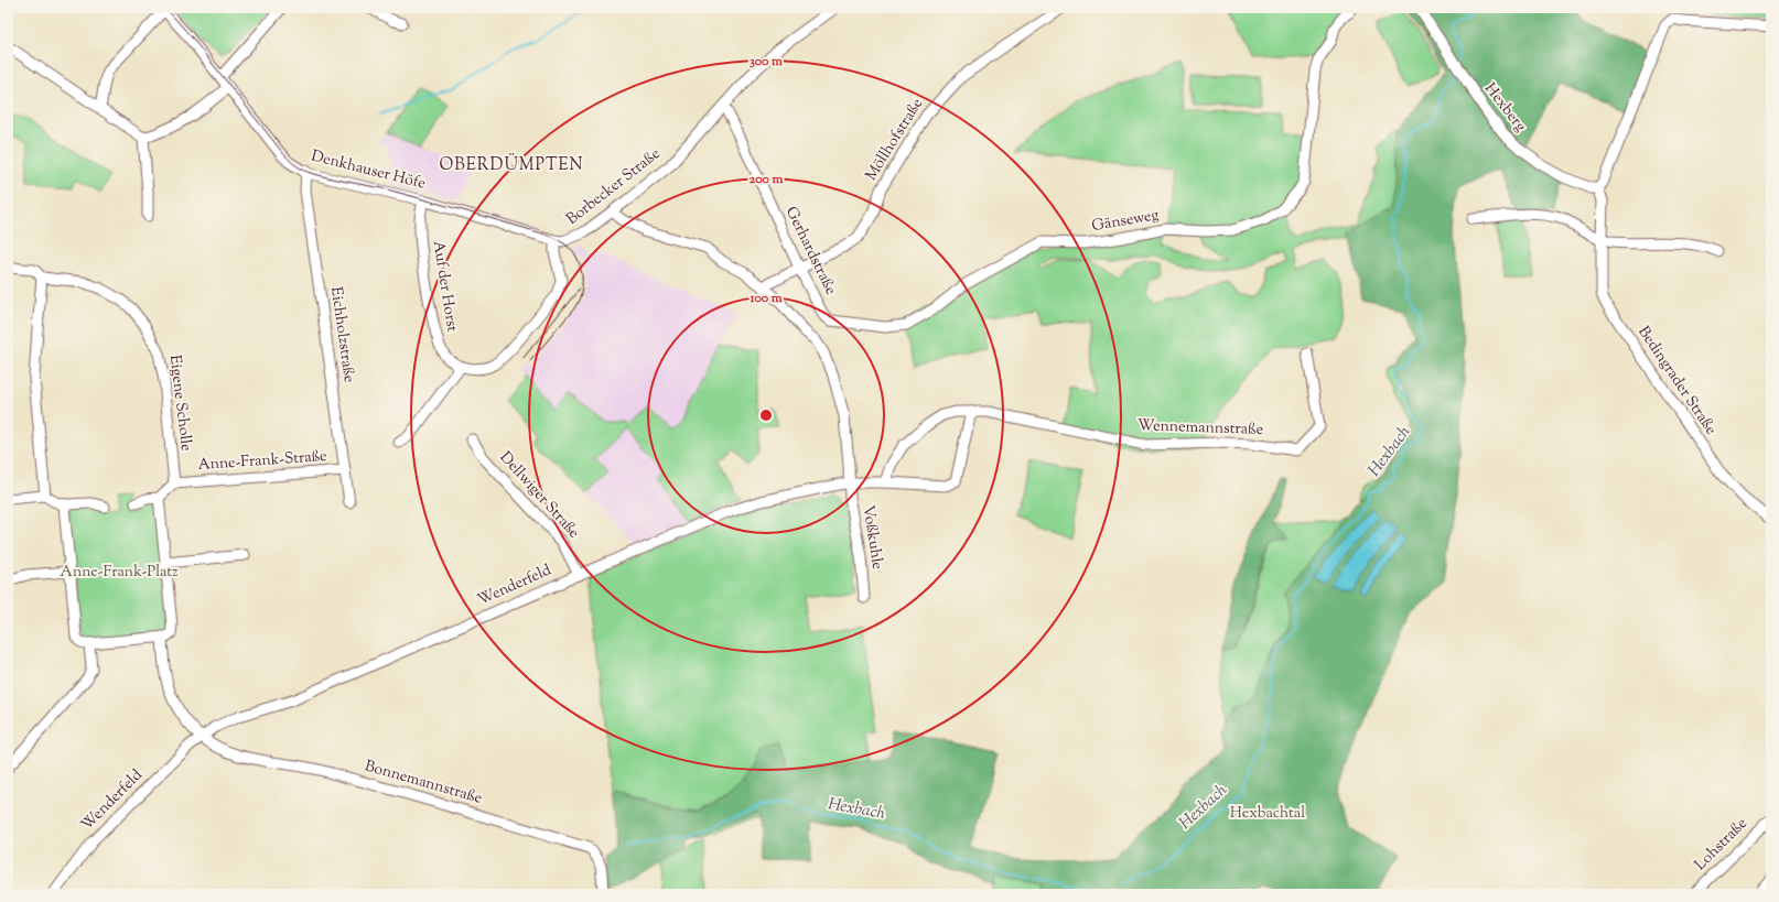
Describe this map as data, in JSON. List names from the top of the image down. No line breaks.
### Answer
{"streets":{"street":["Hexberg","Möllhofstraße","Denkhauser Höfe","Borbecker Straße","Gänseweg","Gerhardstraße","Auf der Horst","Eichholzstraße","Bedingrader Straße","Eigene Scholle","Wennemannstraße","Anne-Frank-Straße","Dellwiger Straße","Voßkuhle","Wenderfeld","Bonnemannstraße","Lohstraße"]},"crossings":[["Hexberg","Bedingrader Straße"],["Möllhofstraße","Gerhardstraße"],["Denkhauser Höfe","Borbecker Straße"],["Denkhauser Höfe","Auf der Horst"],["Denkhauser Höfe","Eichholzstraße"],["Borbecker Straße","Gerhardstraße"],["Borbecker Straße","Auf der Horst"],["Gänseweg","Gerhardstraße"],["Eichholzstraße","Anne-Frank-Straße"],["Eigene Scholle","Anne-Frank-Straße"],["Dellwiger Straße","Wenderfeld"],["Voßkuhle","Wenderfeld"],["Wenderfeld","Bonnemannstraße"]],"districts":["OBERDÜMPTEN"],"water":["Hexbach"],"parks":["Anne-Frank-Platz","Hexbachtal"],"rings":["300 m","200 m","100 m"]}
